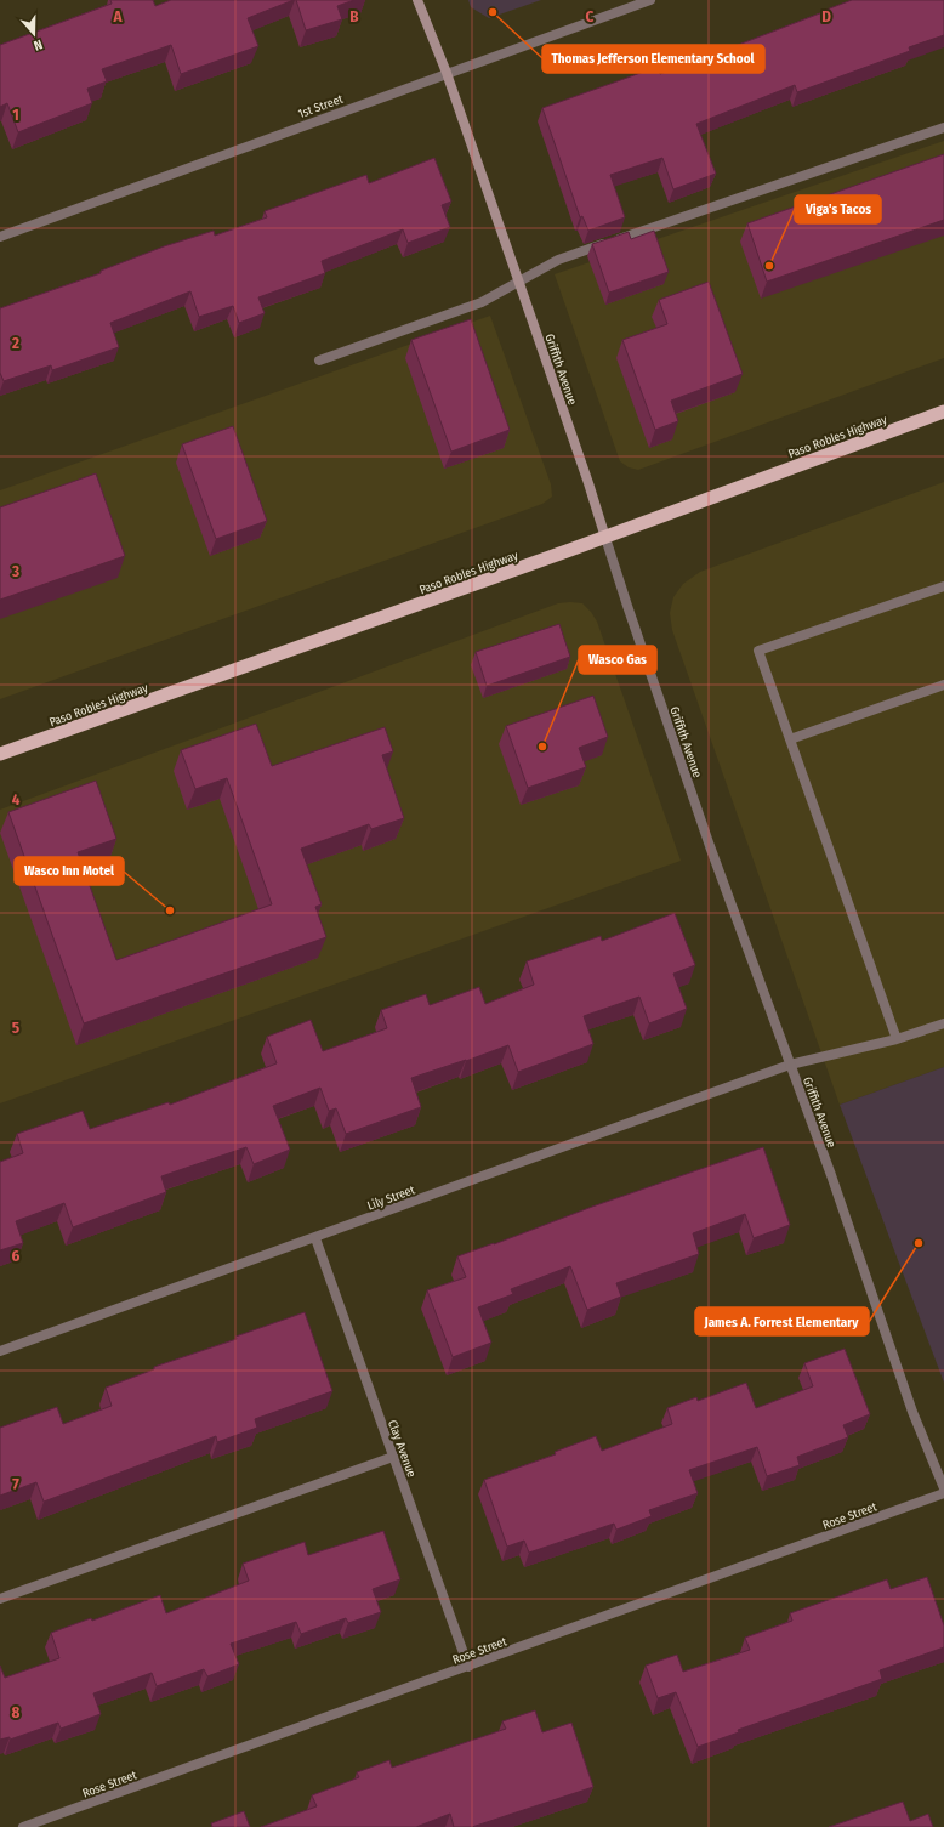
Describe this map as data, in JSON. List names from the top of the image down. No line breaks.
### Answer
{"streets":{"highway":["Paso Robles Highway"],"main road":["Griffith Avenue"],"street":["1st Street","Lily Street","Clay Avenue","Rose Street"]},"crossings":[["1st Street","Griffith Avenue"],["Griffith Avenue","Paso Robles Highway"],["Griffith Avenue","Lily Street"],["Lily Street","Clay Avenue"],["Clay Avenue","Rose Street"]],"places":["Thomas Jefferson Elementary School","Viga's Tacos","Wasco Gas","Wasco Inn Motel","James A. Forrest Elementary"],"north":"bottom","grid":{"columns":["A","B","C","D"],"rows":["1","2","3","4","5","6","7","8"]}}
